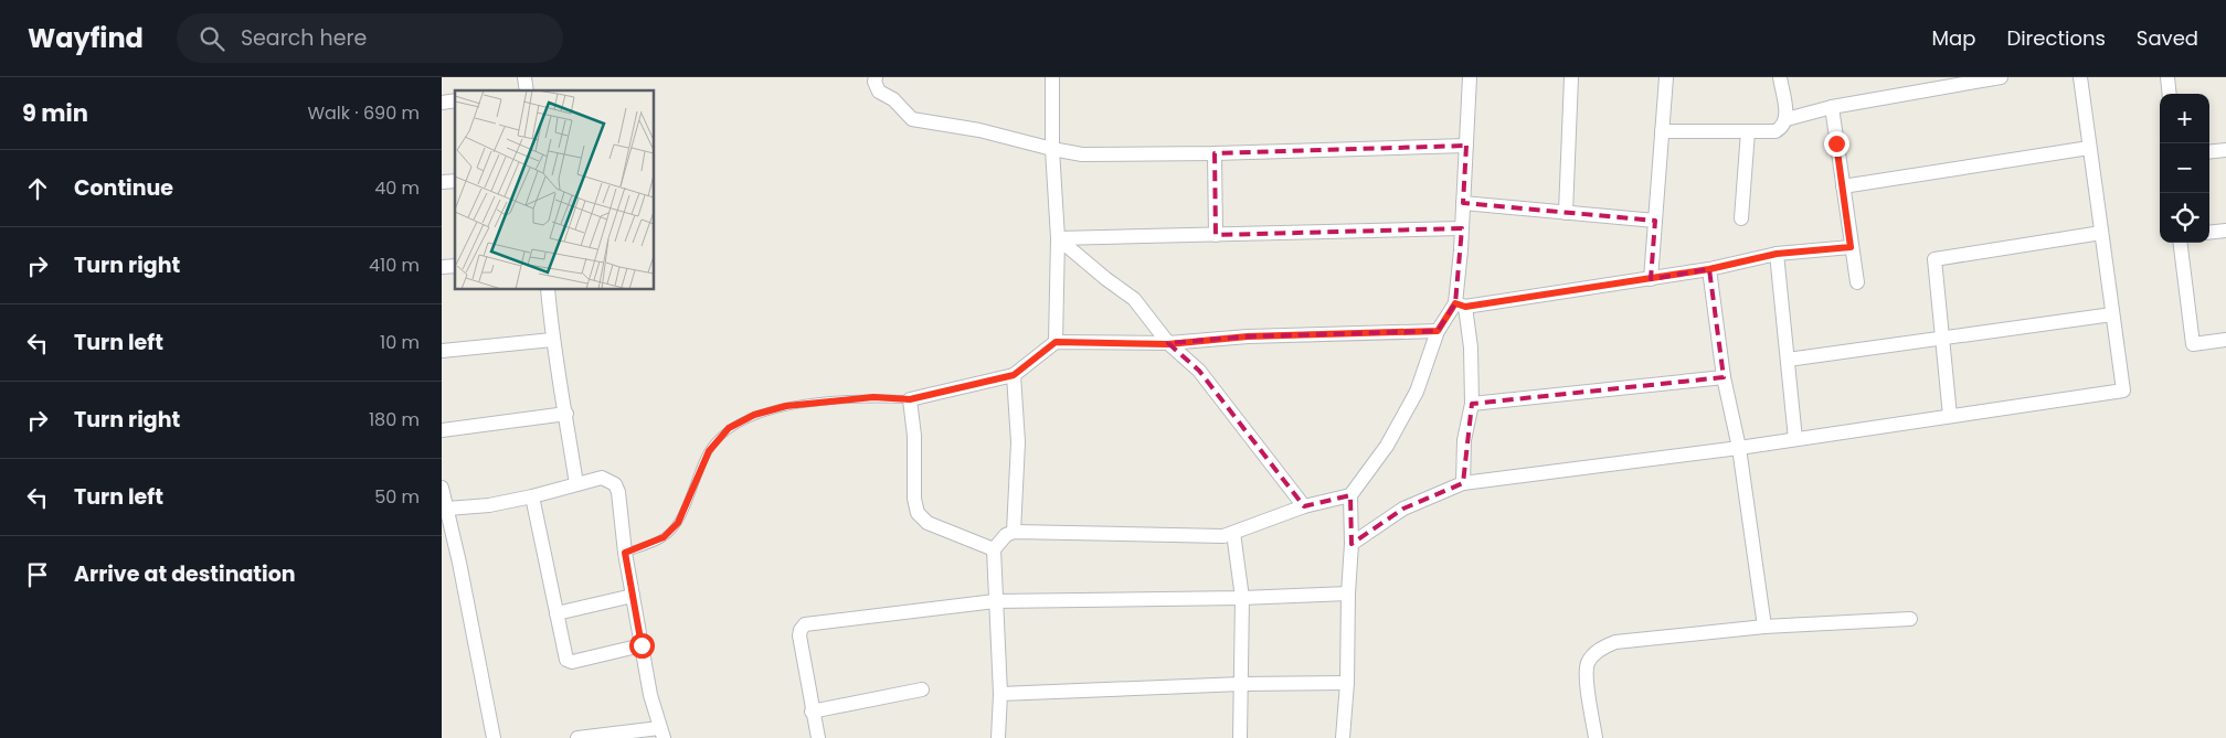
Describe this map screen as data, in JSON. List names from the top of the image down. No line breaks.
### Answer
{"page":{"header":"Wayfind","search":"Search here","nav":["Map","Directions","Saved"],"heading":["9 min","Walk · 690 m"],"map_buttons":["+","−"],"list":[["Continue","40 m"],["Turn right","410 m"],["Turn left","10 m"],["Turn right","180 m"],["Turn left","50 m"],"Arrive at destination"]}}
